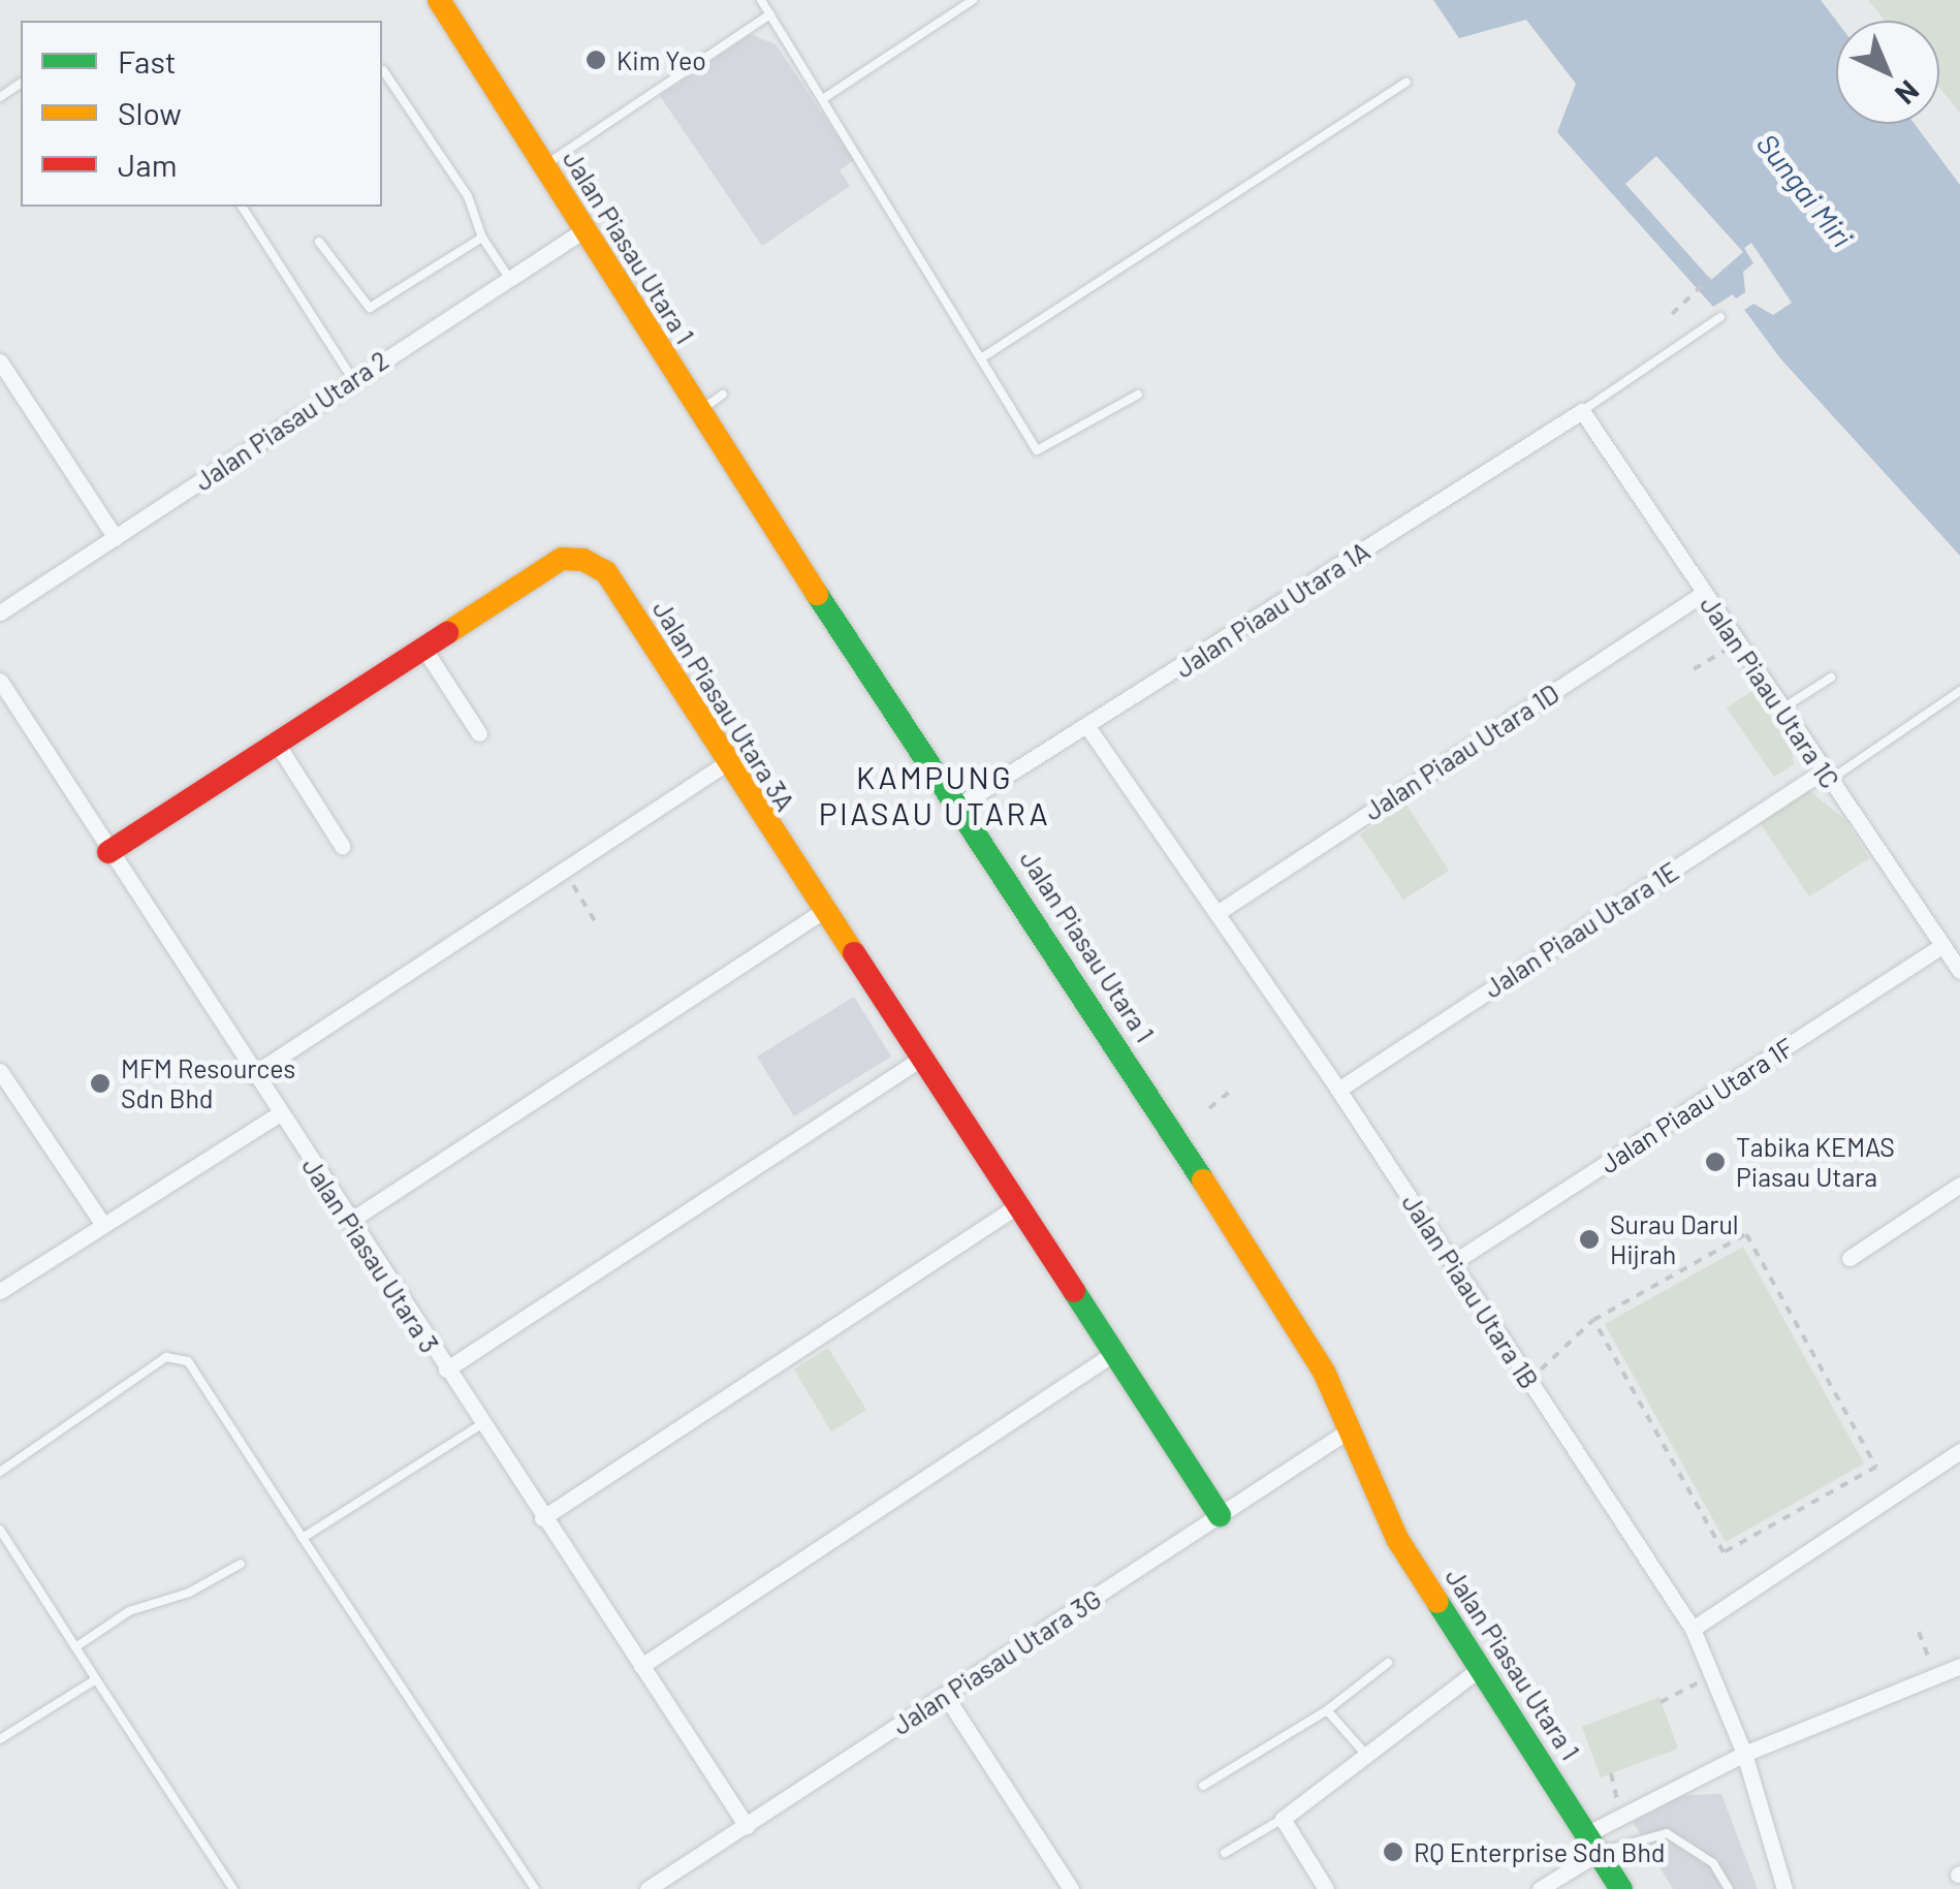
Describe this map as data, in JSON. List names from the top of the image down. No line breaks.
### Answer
{"streets":{"street":["Jalan Piasau Utara 1","Jalan Piasau Utara 2","Jalan Piaau Utara 1A","Jalan Piaau Utara 1C","Jalan Piasau Utara 3A","Jalan Piaau Utara 1D","Jalan Piaau Utara 1E","Jalan Piaau Utara 1F","Jalan Piasau Utara 3","Jalan Piaau Utara 1B","Jalan Piasau Utara 3G"]},"crossings":[["Jalan Piasau Utara 1","Jalan Piasau Utara 2"],["Jalan Piasau Utara 1","Jalan Piaau Utara 1A"],["Jalan Piasau Utara 1","Jalan Piasau Utara 3G"],["Jalan Piaau Utara 1A","Jalan Piaau Utara 1C"],["Jalan Piaau Utara 1A","Jalan Piaau Utara 1B"],["Jalan Piaau Utara 1C","Jalan Piaau Utara 1D"],["Jalan Piaau Utara 1C","Jalan Piaau Utara 1E"],["Jalan Piaau Utara 1C","Jalan Piaau Utara 1F"],["Jalan Piasau Utara 3A","Jalan Piasau Utara 3"],["Jalan Piasau Utara 3A","Jalan Piasau Utara 3G"],["Jalan Piaau Utara 1D","Jalan Piaau Utara 1B"],["Jalan Piaau Utara 1E","Jalan Piaau Utara 1B"],["Jalan Piaau Utara 1F","Jalan Piaau Utara 1B"],["Jalan Piasau Utara 3","Jalan Piasau Utara 3G"]],"districts":["KAMPUNG PIASAU UTARA"],"water":["Sungai Miri"],"places":["Kim Yeo","MFM Resources Sdn Bhd","Tabika KEMAS Piasau Utara","Surau Darul Hijrah","RQ Enterprise Sdn Bhd"],"legend":["Fast","Slow","Jam"],"north":"bottom right"}
